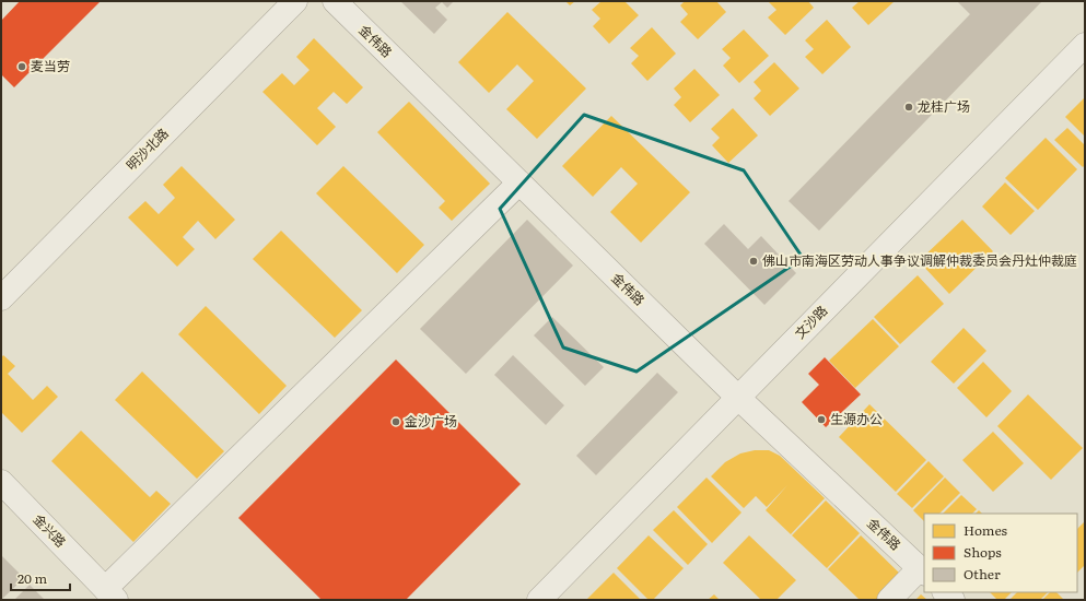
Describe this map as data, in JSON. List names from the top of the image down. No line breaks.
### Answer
{"streets":{"street":["金伟路","明沙北路","文沙路","金兴路"]},"crossings":[["金伟路","文沙路"]],"places":["麦当劳","龙桂广场","佛山市南海区劳动人事争议调解仲裁委员会丹灶仲裁庭","生源办公","金沙广场"],"legend":["Homes","Shops","Other"],"scale_bar":"20 m"}
